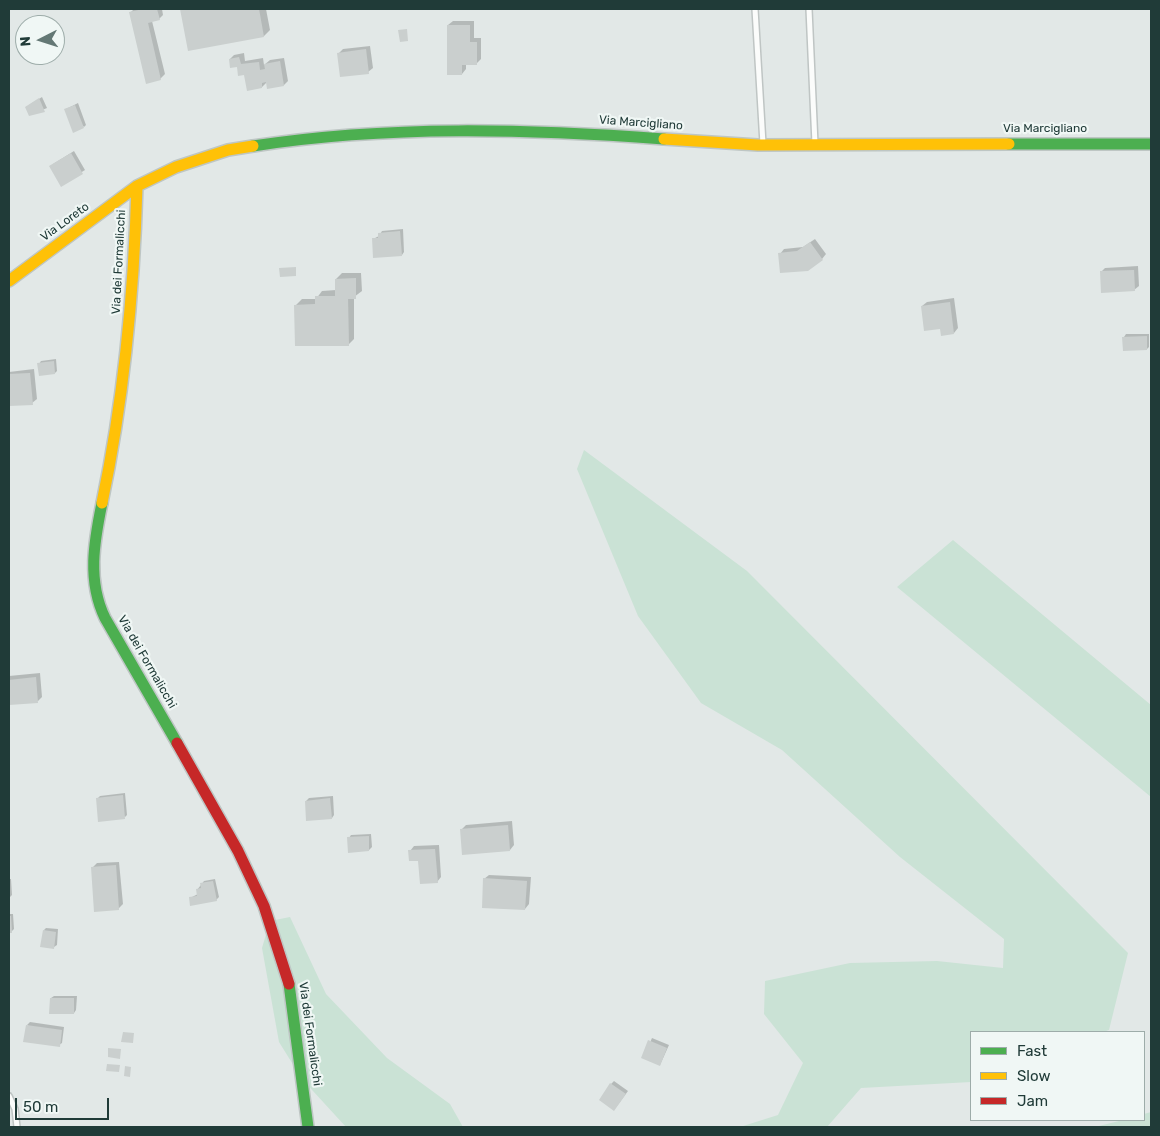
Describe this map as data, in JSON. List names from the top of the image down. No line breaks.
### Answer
{"streets":{"street":["Via Marcigliano","Via Loreto","Via dei Formalicchi"]},"crossings":[["Via Marcigliano","Via Loreto"],["Via Marcigliano","Via dei Formalicchi"],["Via Loreto","Via dei Formalicchi"]],"legend":["Fast","Slow","Jam"],"scale_bar":"50 m","north":"left"}
